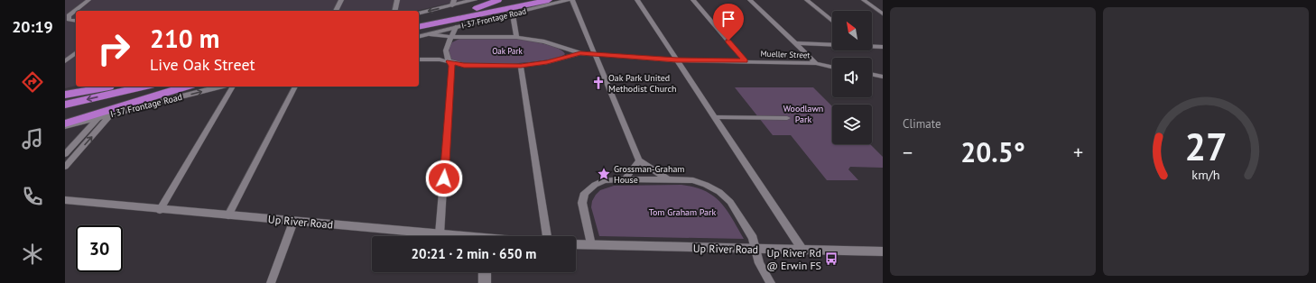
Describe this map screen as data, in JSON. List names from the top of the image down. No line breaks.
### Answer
{"streets":{"main road":["I-37 Frontage Road"],"street":["Mueller Street","Up River Road"]},"crossings":[["I-37 Frontage Road","Mueller Street"]],"one_way":["I-37 Frontage Road"],"parks":["Oak Park","Woodlawn Park","Tom Graham Park"],"places":{"church":["Oak Park United Methodist Church"],"place":["Grossman-Graham House"],"bus stop":["Up River Rd @ Erwin FS"]},"north":"top left","page":{"tabs":"20:19","tile":"Climate","turn":["210 m","Live Oak Street"],"heat":["−","20.5°","+"],"limit":"30","trip":"20:21 · 2 min · 650 m","gauge":["27","km/h"]}}
